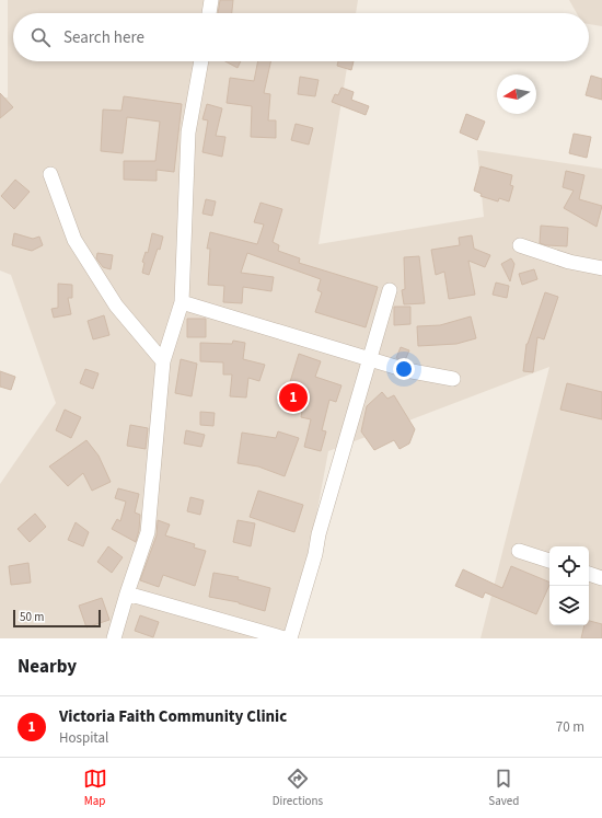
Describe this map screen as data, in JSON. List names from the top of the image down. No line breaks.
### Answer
{"scale_bar":"50 m","north":"left","page":{"search":"Search here","pins":"1","scale":"50 m","heading":"Nearby","list":[{"mark":"1","name":"Victoria Faith Community Clinic","note":"Hospital","value":"70 m"}],"nav":["Map","Directions","Saved"]}}
